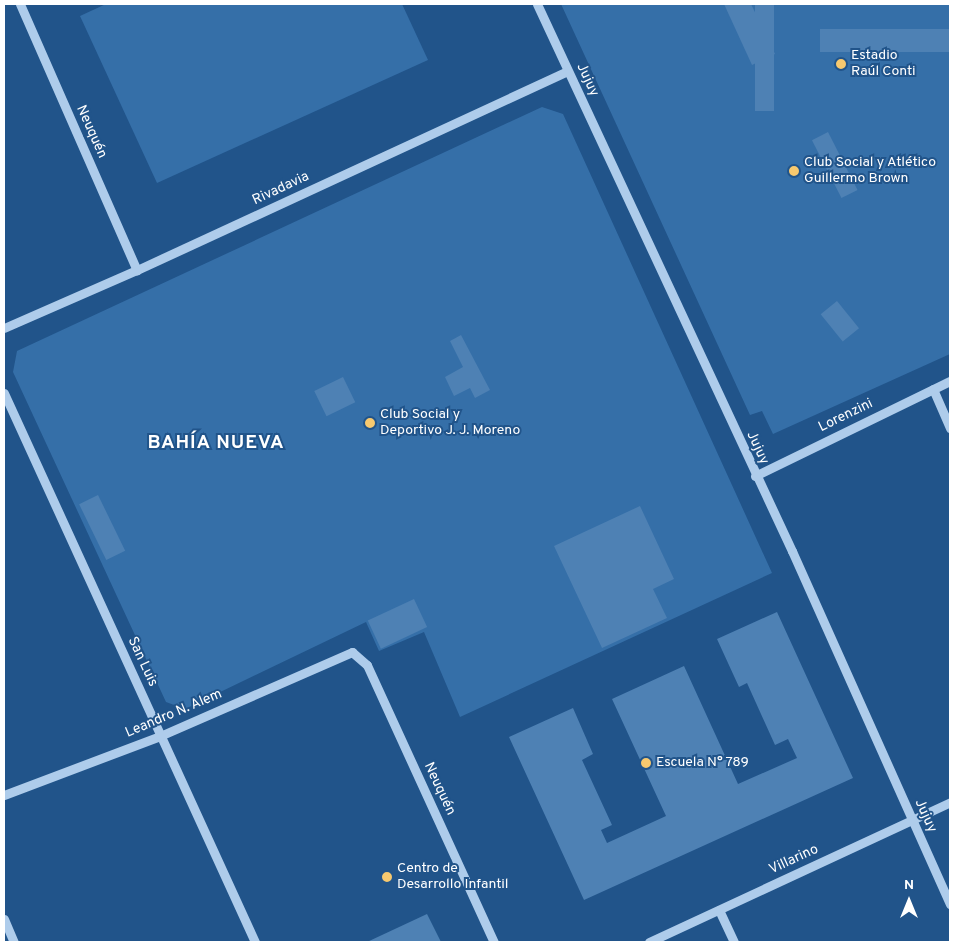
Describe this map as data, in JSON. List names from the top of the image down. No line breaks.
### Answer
{"streets":{"street":["Jujuy","Neuquén","Rivadavia","Lorenzini","San Luis","Leandro N. Alem","Villarino"]},"crossings":[["Jujuy","Rivadavia"],["Jujuy","Lorenzini"],["Jujuy","Villarino"],["Neuquén","Rivadavia"],["Neuquén","Leandro N. Alem"],["San Luis","Leandro N. Alem"]],"districts":["BAHÍA NUEVA"],"places":["Estadio Raúl Conti","Club Social y Atlético Guillermo Brown","Club Social y Deportivo J. J. Moreno","Escuela N° 789","Centro de Desarrollo Infantil"],"north":"top"}
